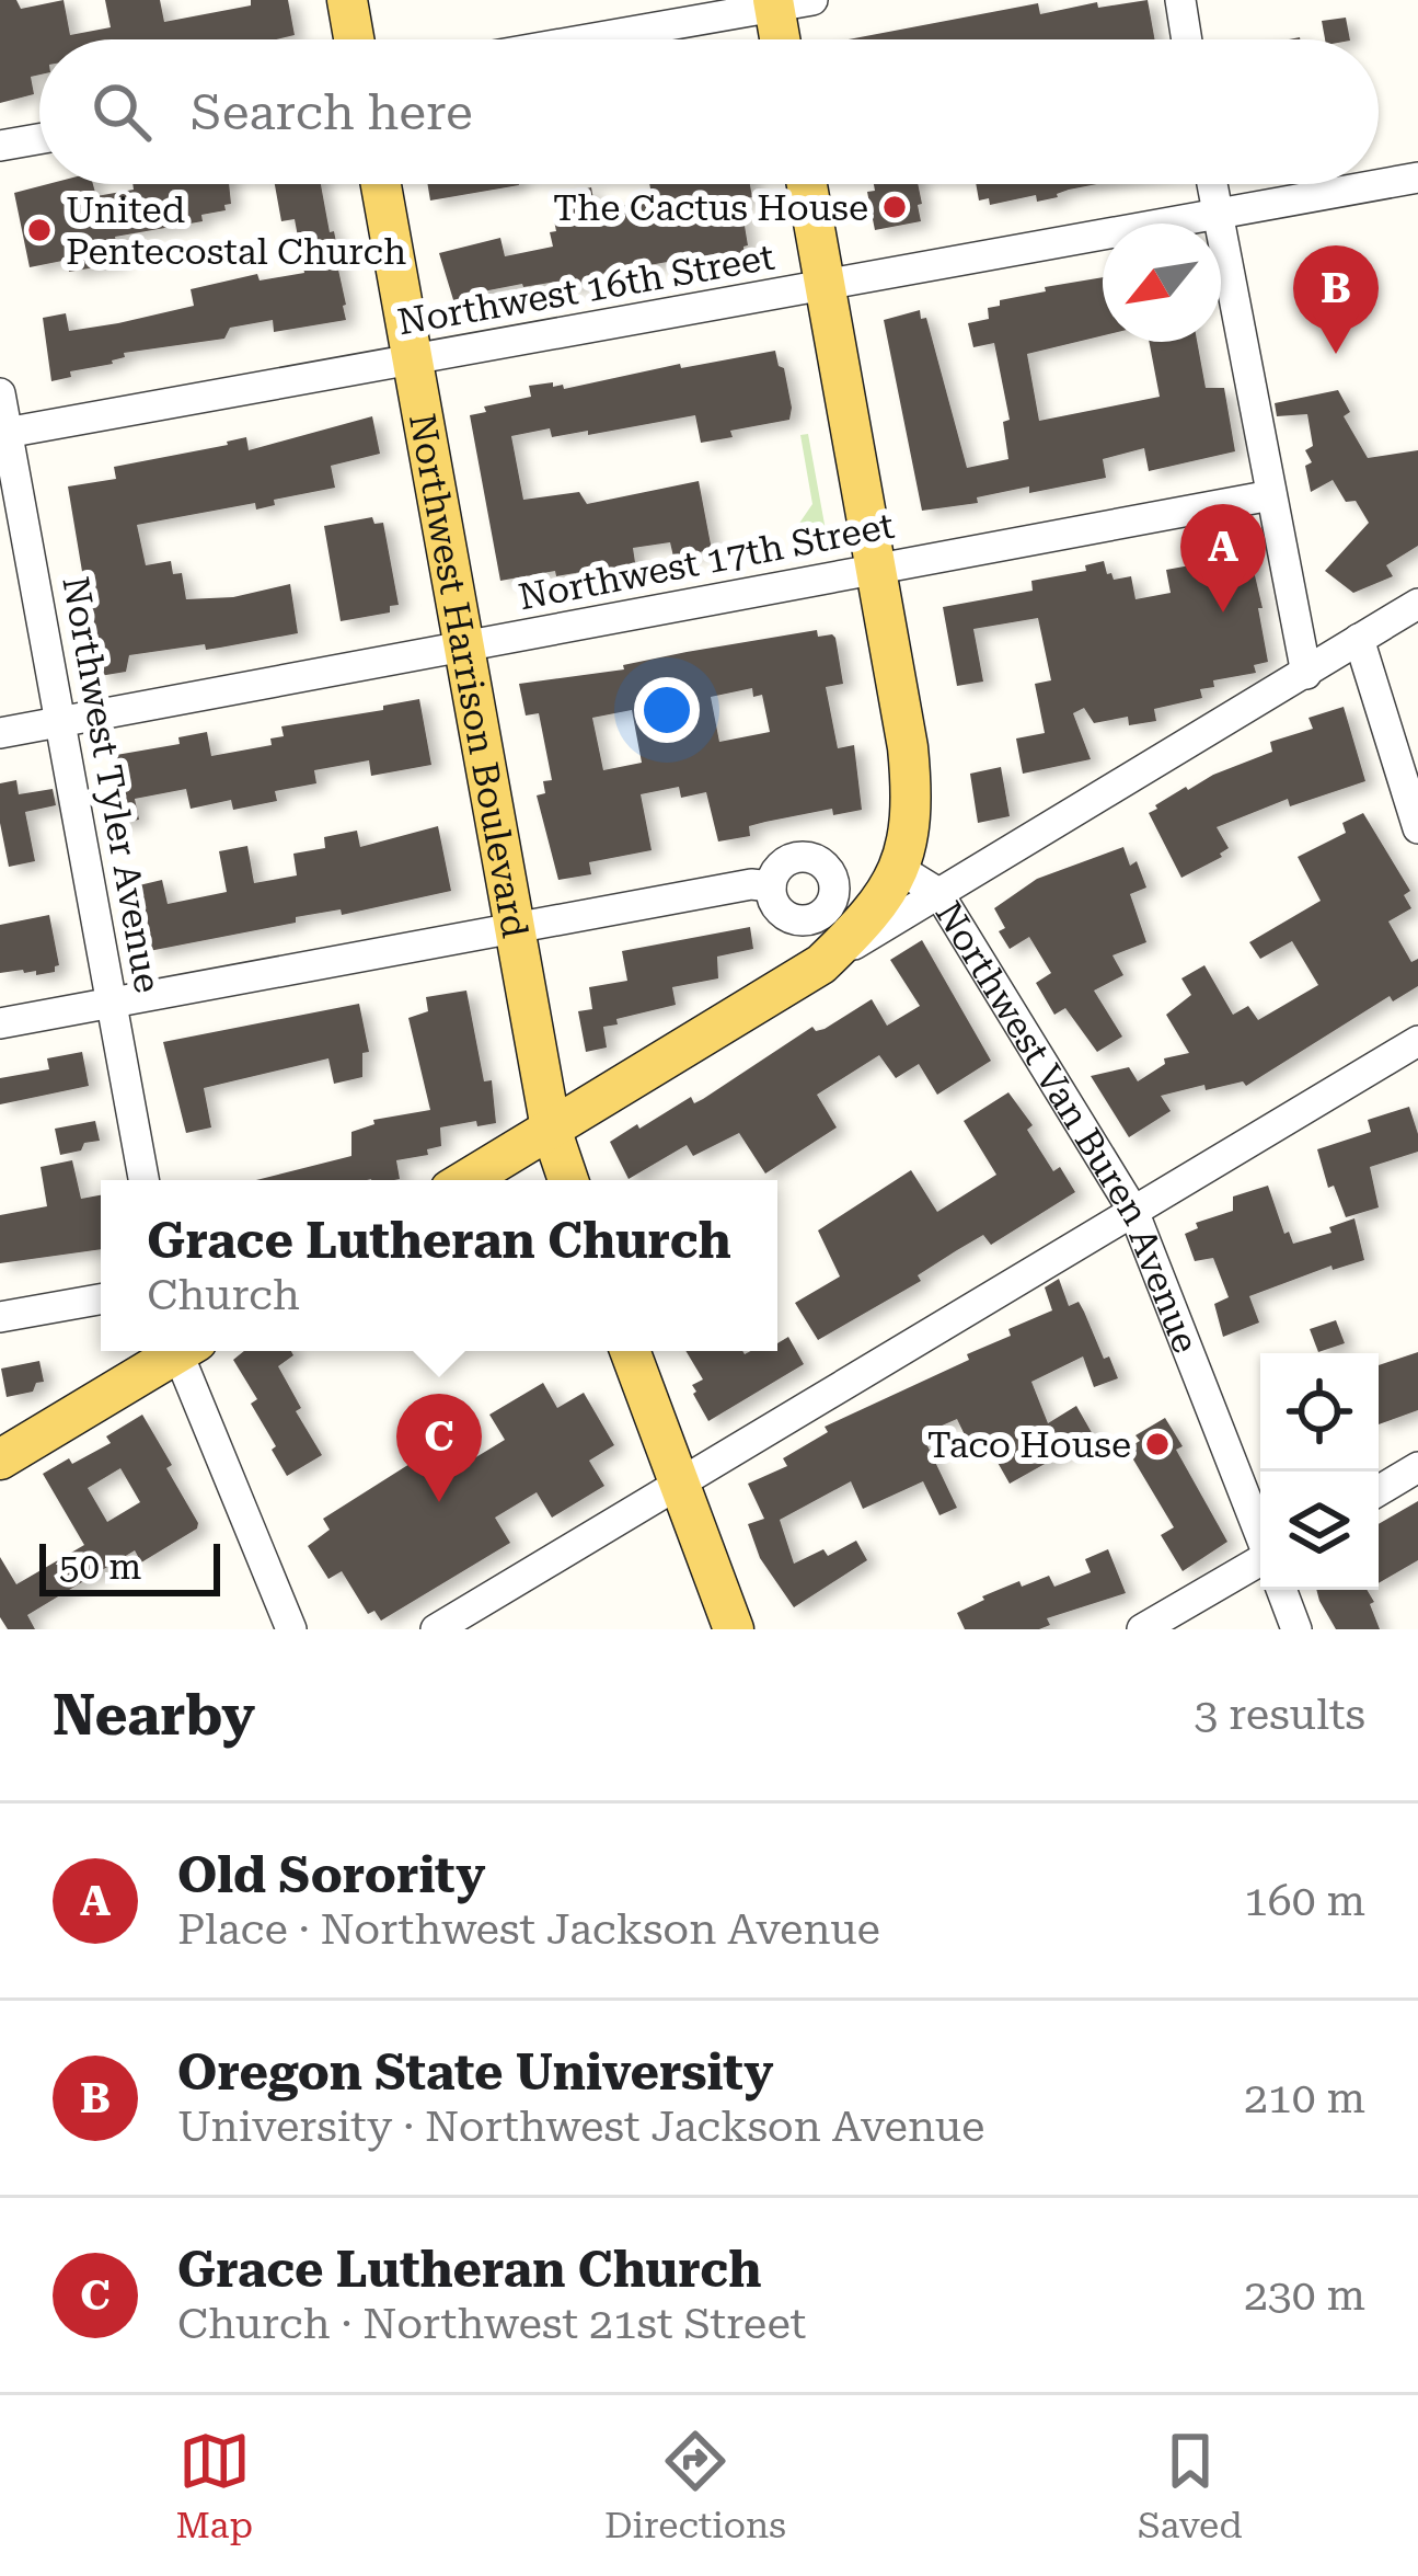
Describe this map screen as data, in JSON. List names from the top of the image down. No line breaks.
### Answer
{"streets":{"main road":["Northwest Harrison Boulevard","Northwest Van Buren Avenue"],"street":["Northwest 16th Street","Northwest 17th Street","Northwest Tyler Avenue"]},"crossings":[["Northwest 16th Street","Northwest Harrison Boulevard"],["Northwest 16th Street","Northwest Tyler Avenue"],["Northwest 16th Street","Northwest Van Buren Avenue"],["Northwest 17th Street","Northwest Harrison Boulevard"],["Northwest 17th Street","Northwest Tyler Avenue"],["Northwest 17th Street","Northwest Van Buren Avenue"]],"places":["The Cactus House","United Pentecostal Church","Taco House"],"scale_bar":"50 m","north":"bottom left","page":{"search":"Search here","pins":["B","A","C"],"popup":["Grace Lutheran Church","Church"],"scale":"50 m","heading":["Nearby","3 results"],"list":[{"mark":"A","name":"Old Sorority","note":"Place · Northwest Jackson Avenue","value":"160 m"},{"mark":"B","name":"Oregon State University","note":"University · Northwest Jackson Avenue","value":"210 m"},{"mark":"C","name":"Grace Lutheran Church","note":"Church · Northwest 21st Street","value":"230 m"}],"nav":["Map","Directions","Saved"]}}
